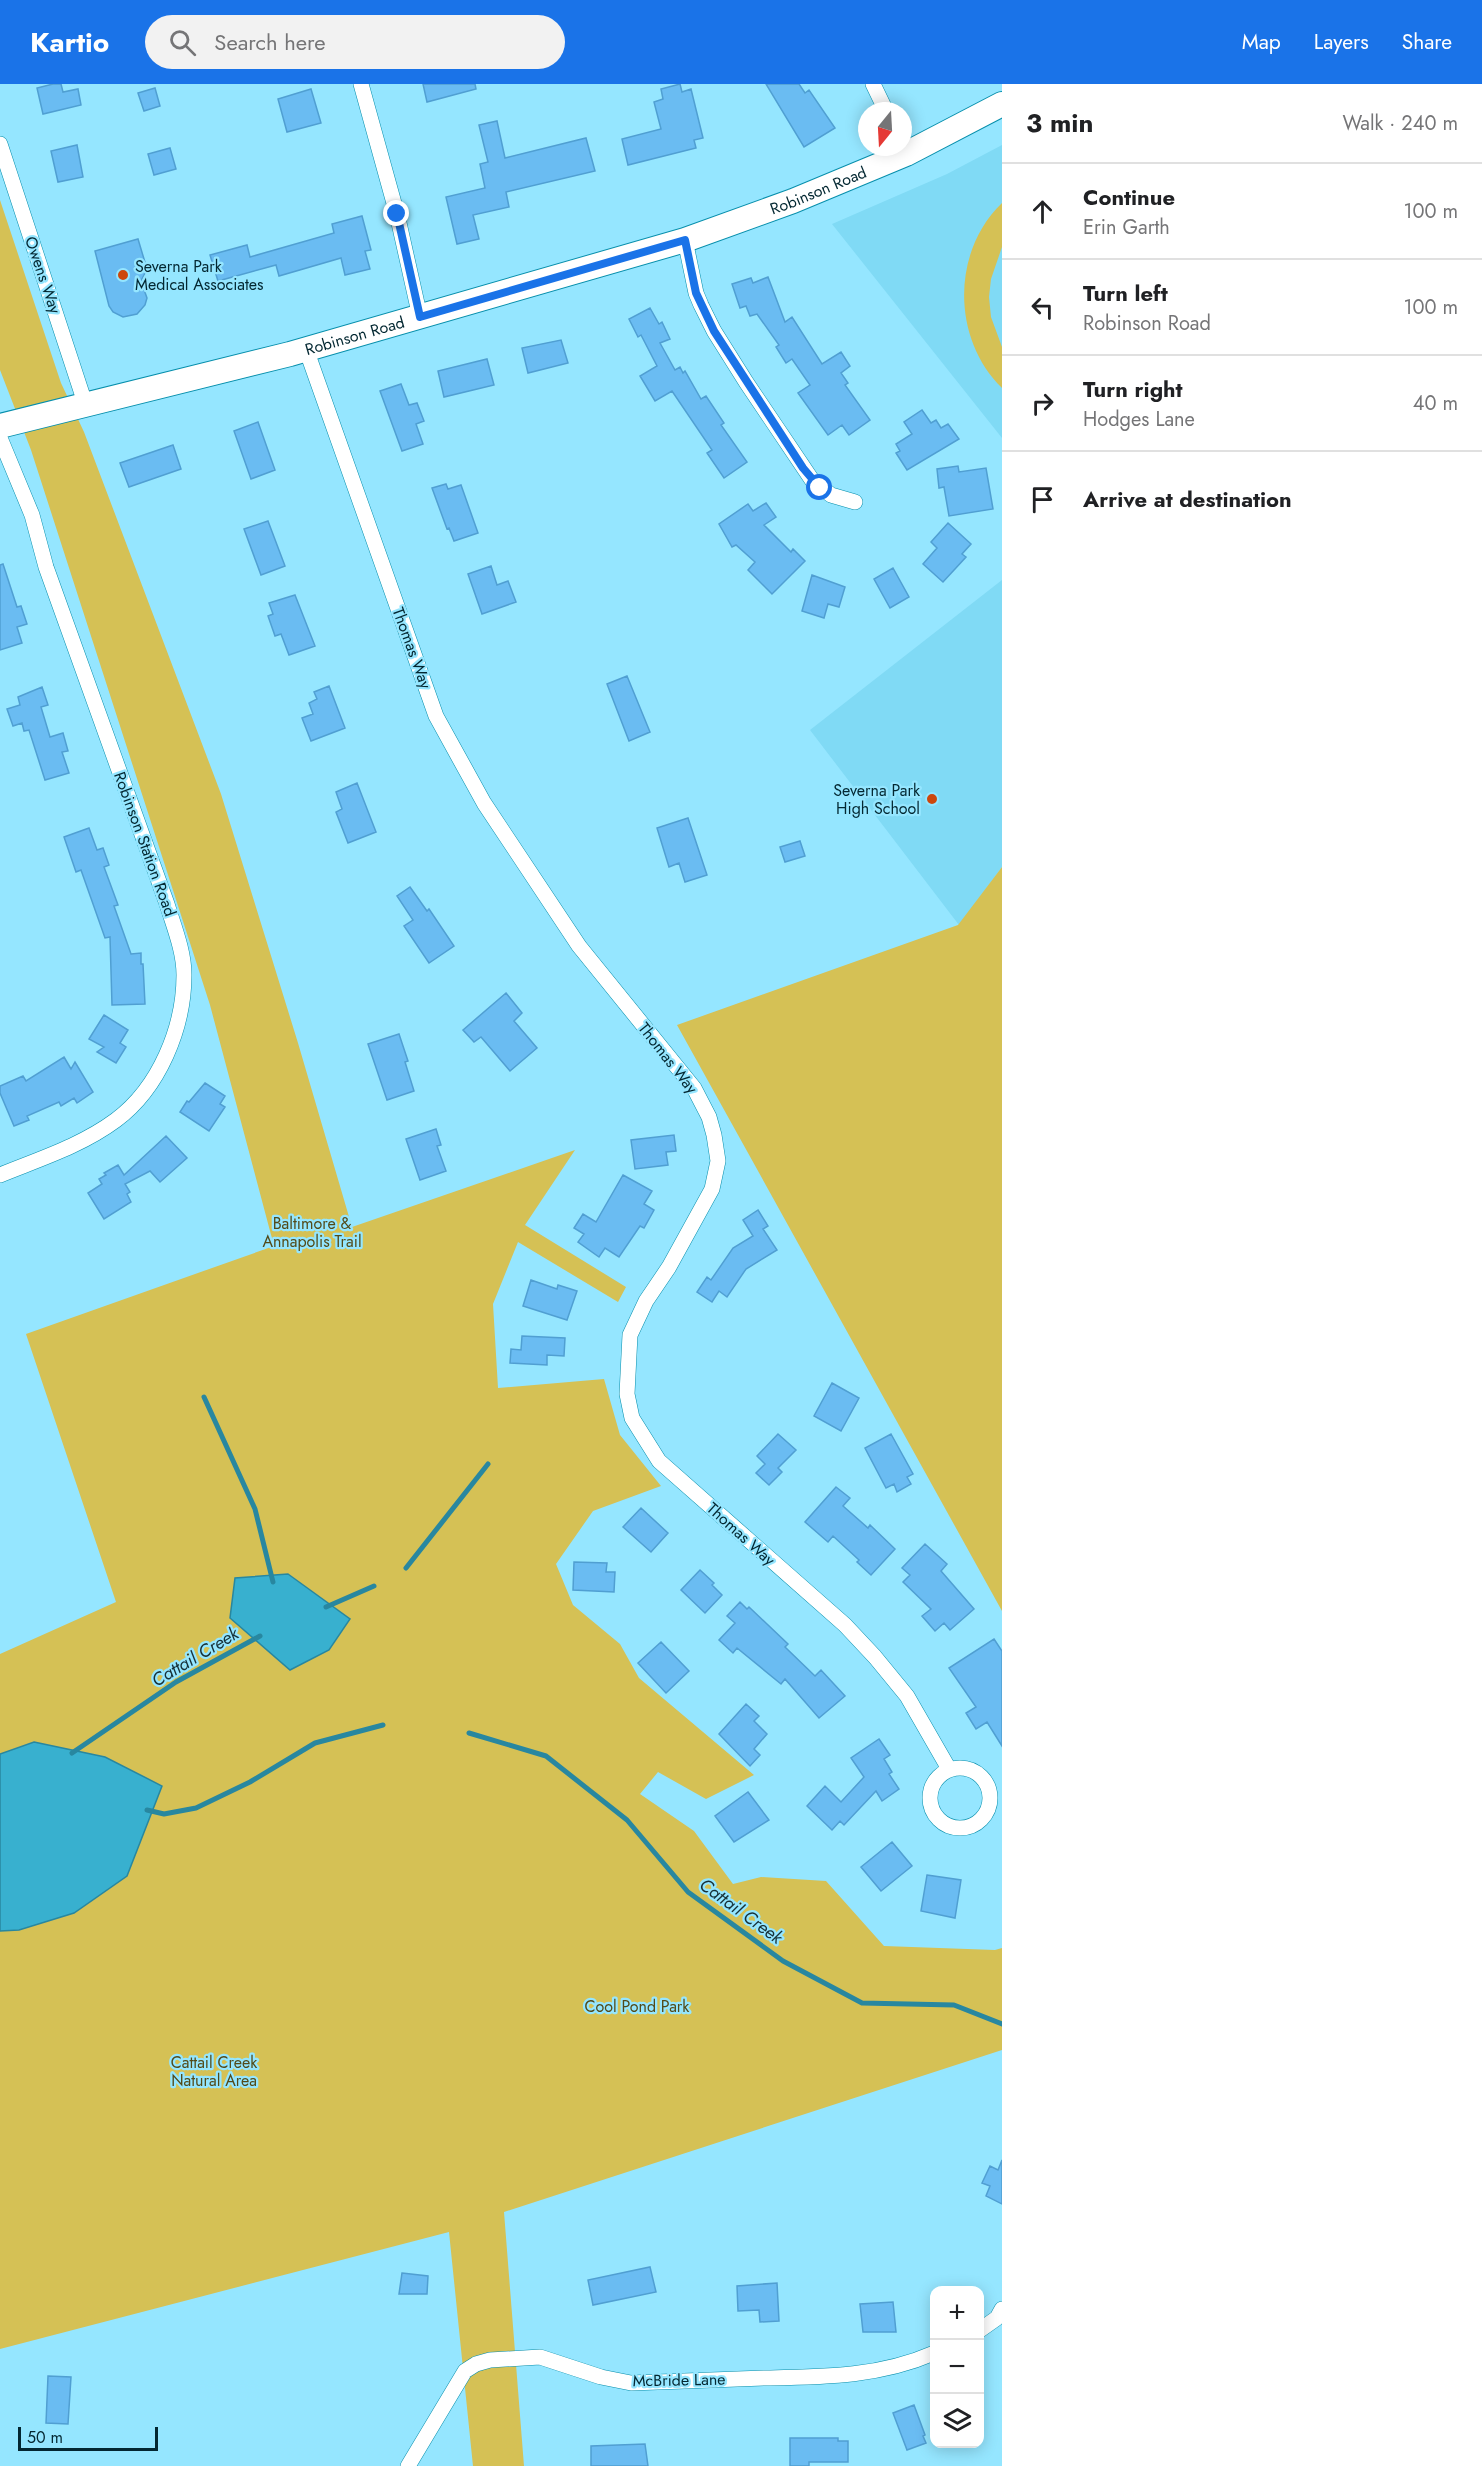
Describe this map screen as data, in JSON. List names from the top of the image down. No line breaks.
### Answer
{"streets":{"main road":["Robinson Road"],"street":["Owens Way","Thomas Way","Robinson Station Road","McBride Lane"]},"crossings":[["Robinson Road","Owens Way"],["Robinson Road","Thomas Way"]],"water":["Cattail Creek"],"parks":["Baltimore & Annapolis Trail","Cool Pond Park","Cattail Creek Natural Area"],"places":["Severna Park Medical Associates","Severna Park High School"],"scale_bar":"50 m","north":"bottom","page":{"header":"Kartio","search":"Search here","nav":["Map","Layers","Share"],"heading":["3 min","Walk · 240 m"],"list":[["Continue","Erin Garth","100 m"],["Turn left","Robinson Road","100 m"],["Turn right","Hodges Lane","40 m"],"Arrive at destination"],"map_buttons":["+","−"],"scale":"50 m"}}
